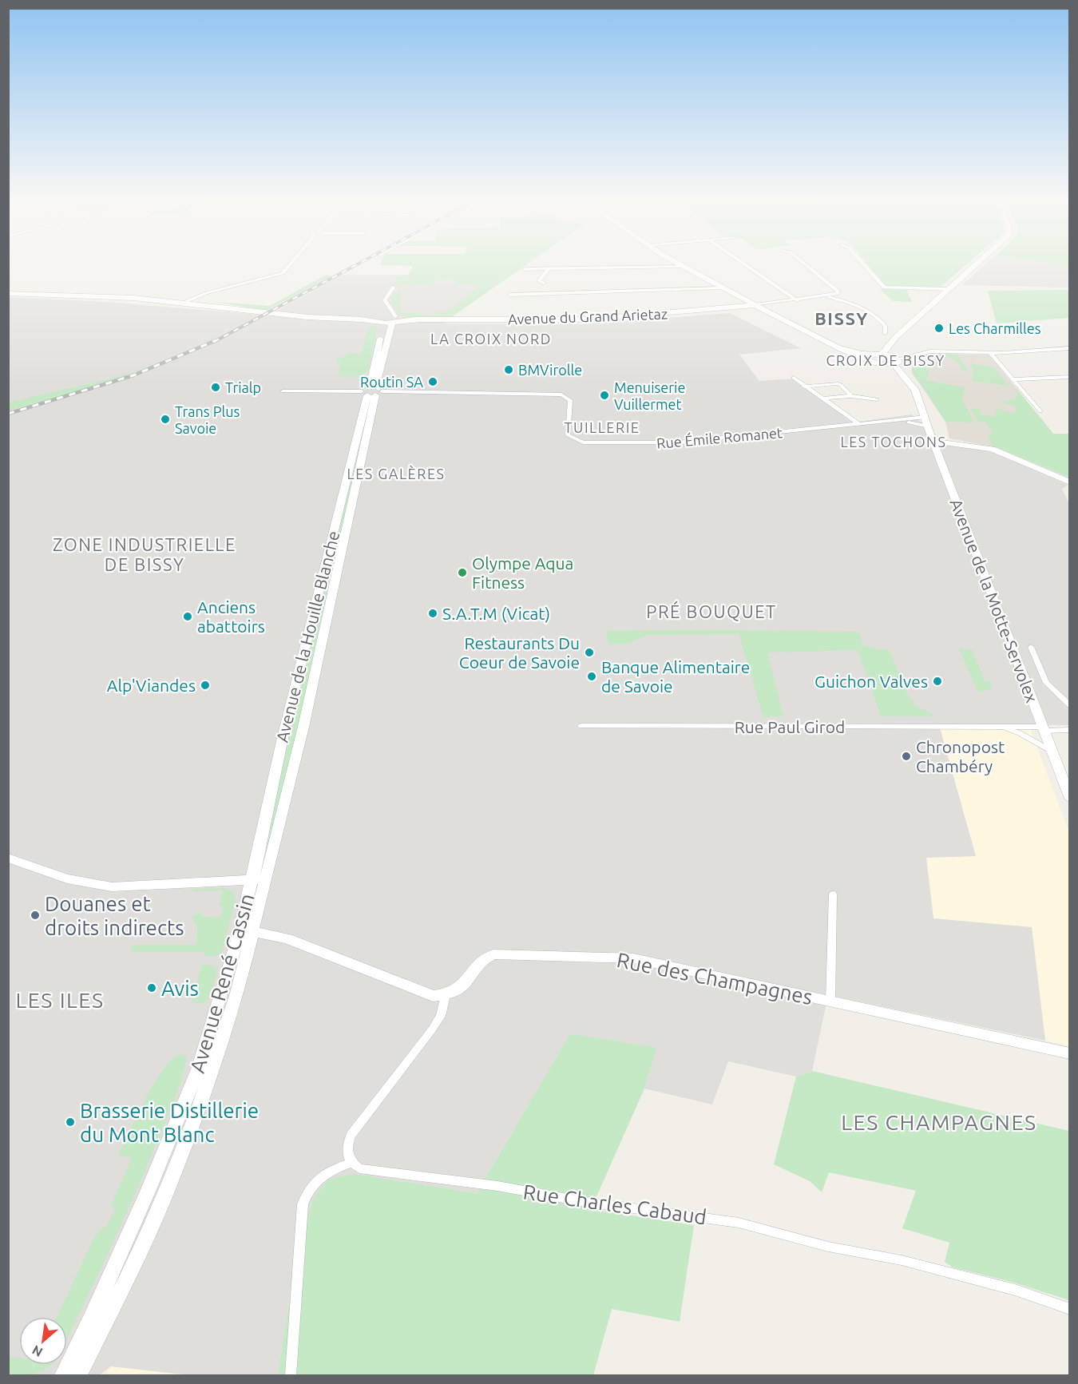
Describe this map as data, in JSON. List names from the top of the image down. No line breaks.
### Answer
{"streets":{"main road":["Avenue du Grand Arietaz","Avenue de la Motte-Servolex","Avenue de la Houille Blanche","Rue des Champagnes","Avenue René Cassin"],"street":["Rue Émile Romanet","Rue Paul Girod","Rue Charles Cabaud"]},"crossings":[["Avenue du Grand Arietaz","Avenue de la Houille Blanche"],["Rue Émile Romanet","Avenue de la Motte-Servolex"],["Rue Émile Romanet","Avenue de la Houille Blanche"],["Avenue de la Motte-Servolex","Rue Paul Girod"],["Avenue de la Houille Blanche","Avenue René Cassin"]],"districts":["BISSY","LA CROIX NORD","CROIX DE BISSY","TUILLERIE","LES TOCHONS","LES GALÈRES","ZONE INDUSTRIELLE DE BISSY","PRÉ BOUQUET","LES ILES","LES CHAMPAGNES"],"places":["Les Charmilles","BMVirolle","Routin SA","Trialp","Menuiserie Vuillermet","Trans Plus Savoie","Olympe Aqua Fitness","S.A.T.M (Vicat)","Anciens abattoirs","Restaurants Du Coeur de Savoie","Banque Alimentaire de Savoie","Guichon Valves","Alp'Viandes","Chronopost Chambéry","Douanes et droits indirects","Avis","Brasserie Distillerie du Mont Blanc"],"north":"bottom left"}
